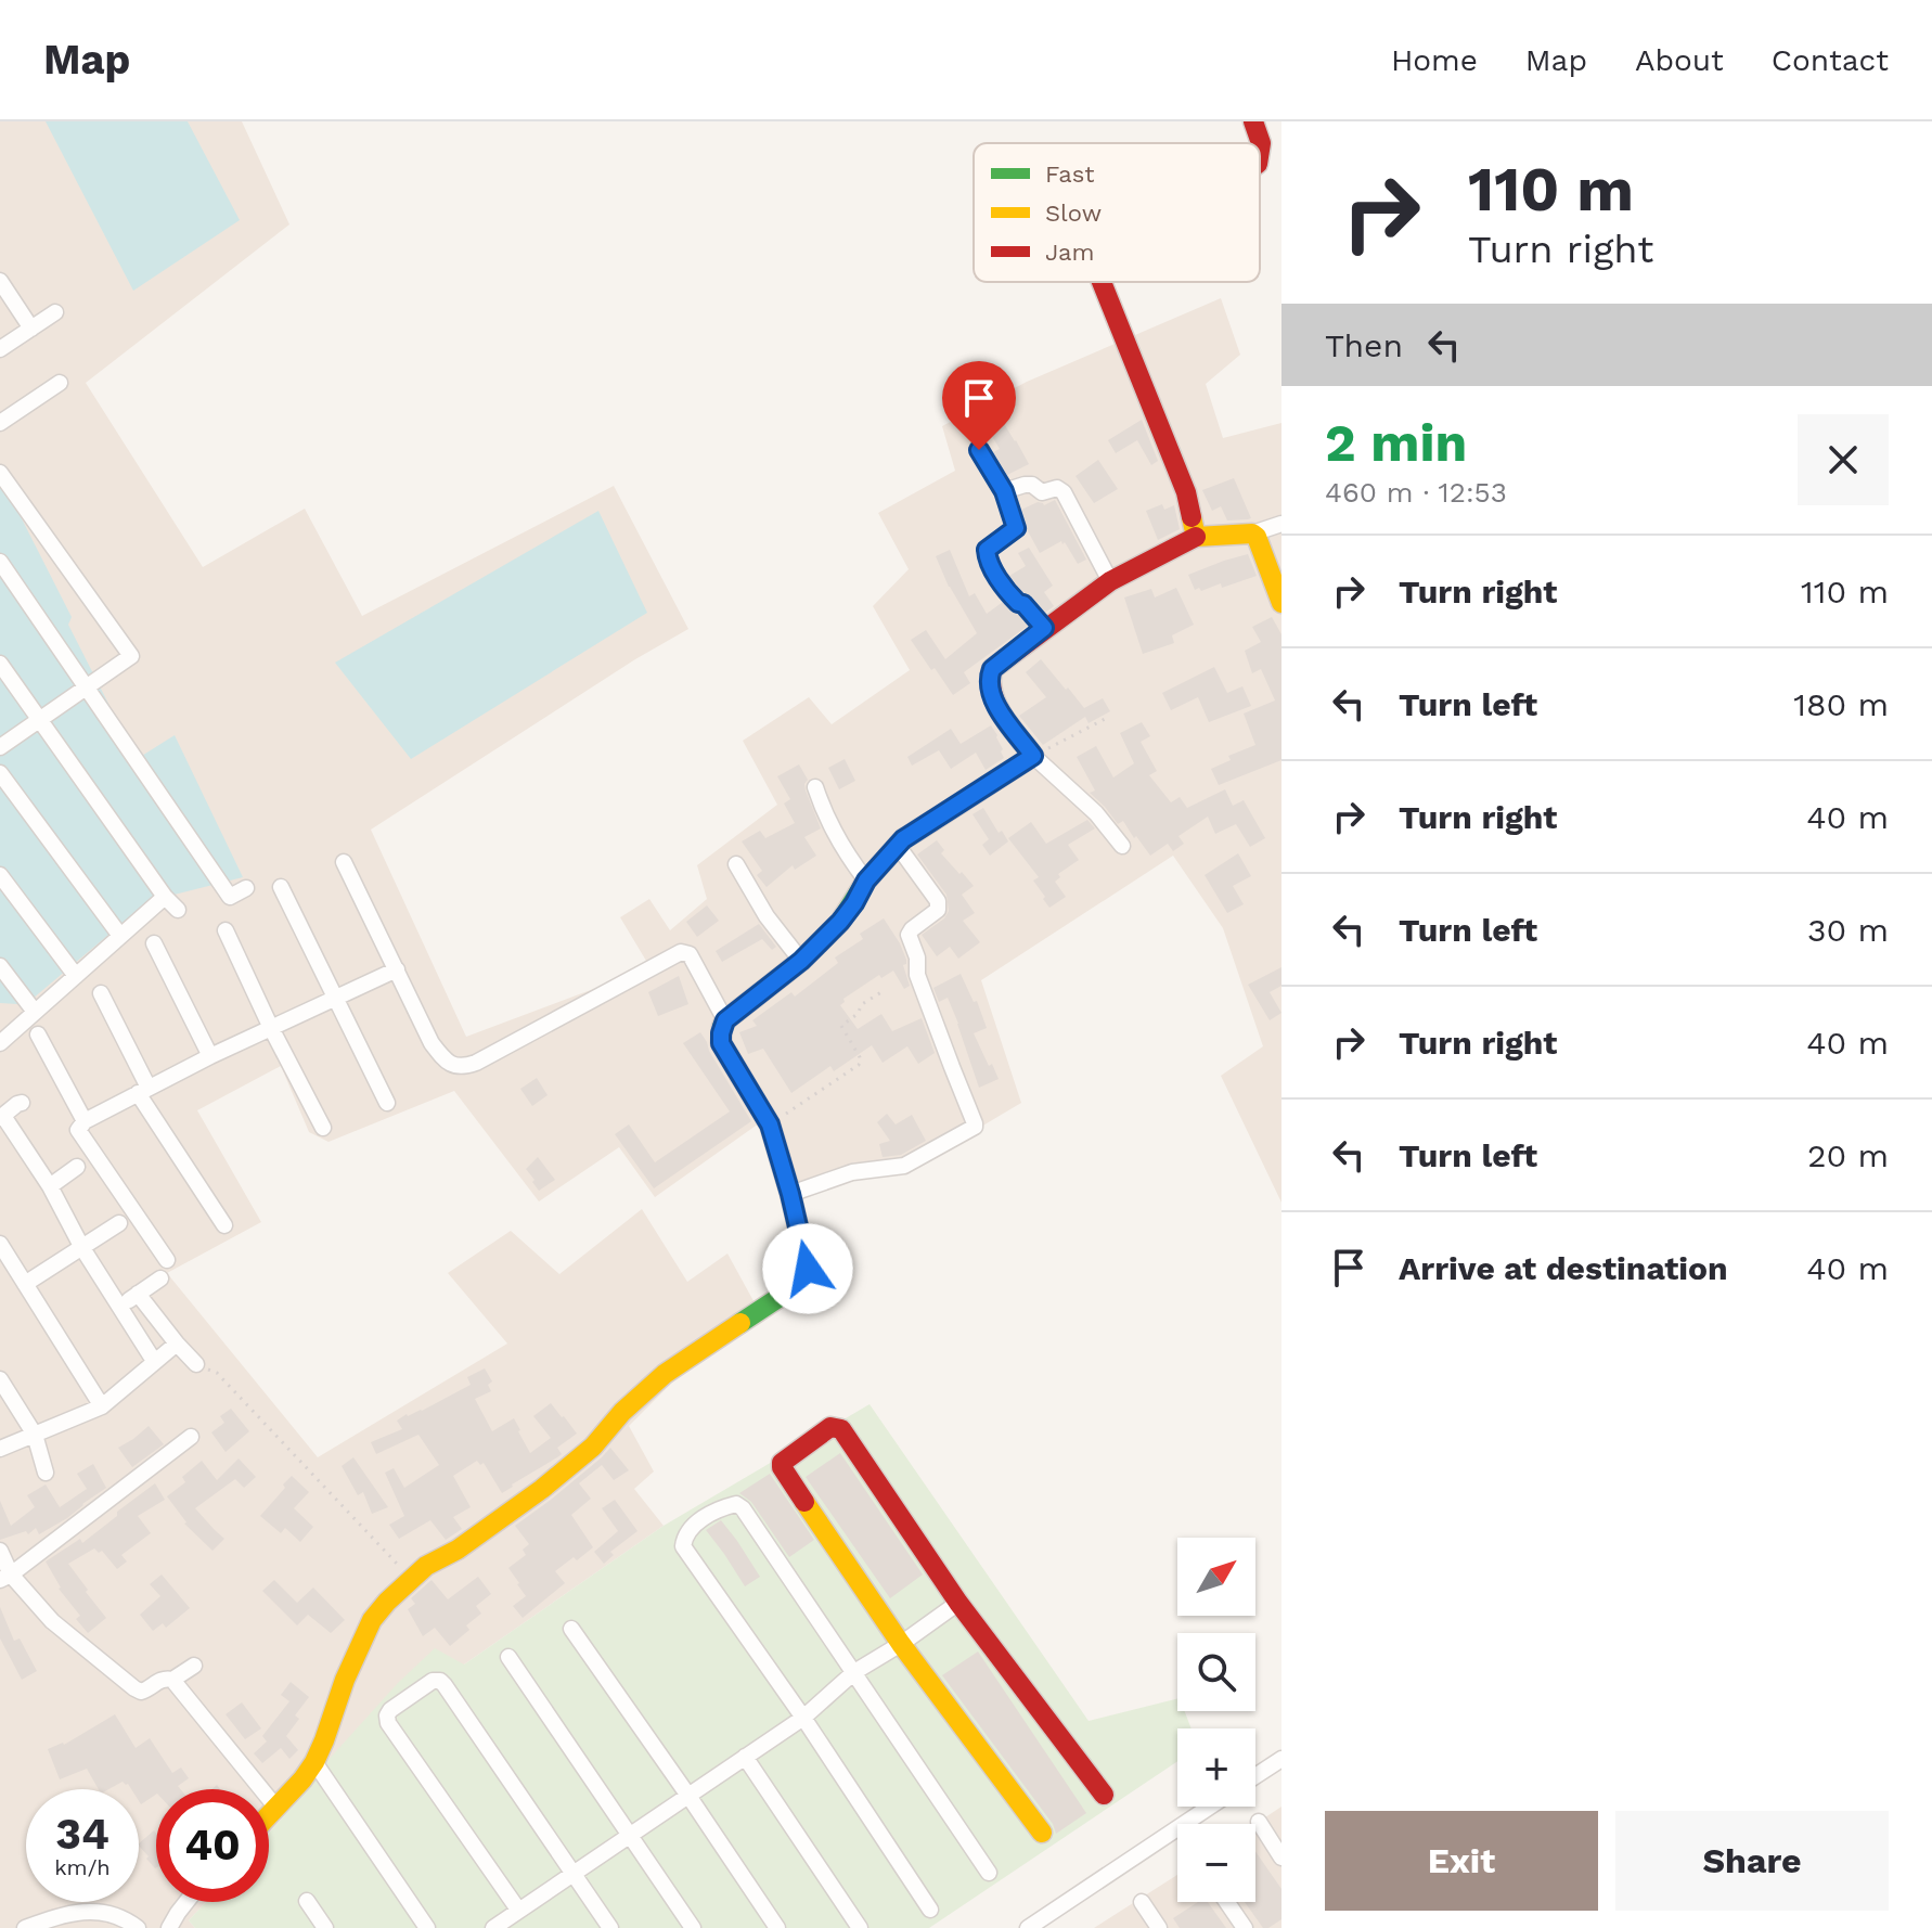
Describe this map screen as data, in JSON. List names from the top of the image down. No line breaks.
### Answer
{"legend":["Fast","Slow","Jam"],"north":"top right","page":{"header":"Map","nav":["Home","Map","About","Contact"],"turn":["110 m","Turn right"],"then":"Then","heading":["2 min","460 m · 12:53"],"list":[{"name":"Turn right","value":"110 m"},{"name":"Turn left","value":"180 m"},{"name":"Turn right","value":"40 m"},{"name":"Turn left","value":"30 m"},{"name":"Turn right","value":"40 m"},{"name":"Turn left","value":"20 m"},{"name":"Arrive at destination","value":"40 m"}],"map_buttons":["+","−"],"speed":"34 km/h","limit":"40","buttons":["Exit","Share"]}}
